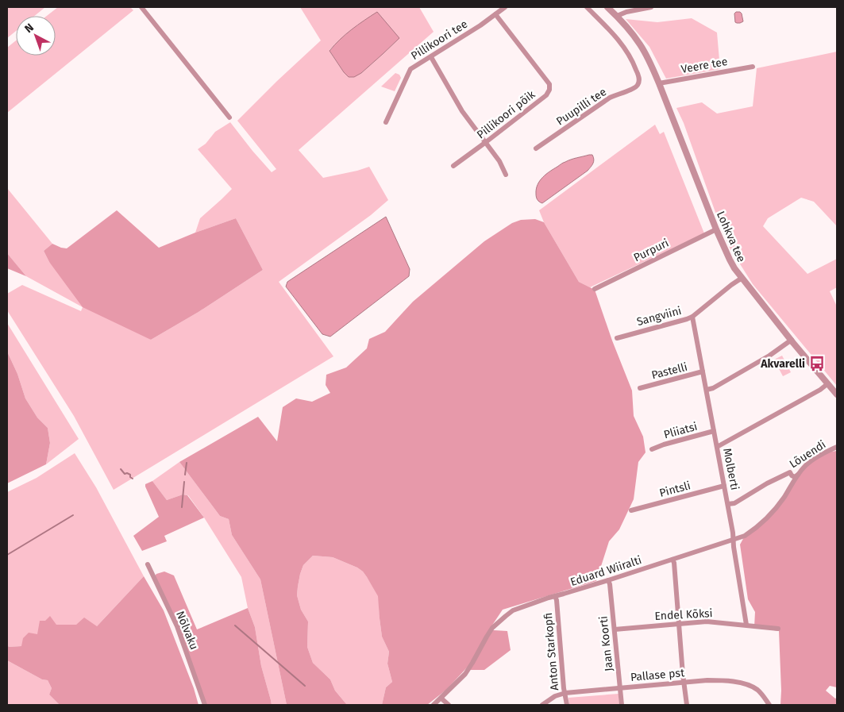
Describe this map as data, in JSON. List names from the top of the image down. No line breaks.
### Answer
{"streets":{"street":["Pillikoori tee","Veere tee","Puupilli tee","Pillikoori põik","Lohkva tee","Purpuri","Sangviini","Pastelli","Pliiatsi","Lõuendi","Molberti","Pintsli","Eduard Wiiralti","Endel Kõksi","Nõlvaku","Jaan Koorti","Anton Starkopfi","Pallase pst"]},"crossings":[["Pillikoori tee","Pillikoori põik"],["Veere tee","Lohkva tee"],["Lohkva tee","Purpuri"],["Lohkva tee","Sangviini"],["Sangviini","Molberti"],["Pastelli","Molberti"],["Pliiatsi","Molberti"],["Lõuendi","Molberti"],["Lõuendi","Eduard Wiiralti"],["Molberti","Pintsli"],["Molberti","Eduard Wiiralti"],["Molberti","Endel Kõksi"],["Eduard Wiiralti","Jaan Koorti"],["Eduard Wiiralti","Anton Starkopfi"],["Endel Kõksi","Jaan Koorti"],["Jaan Koorti","Pallase pst"],["Anton Starkopfi","Pallase pst"]],"places":{"bus stop":["Akvarelli"]},"north":"top left"}
